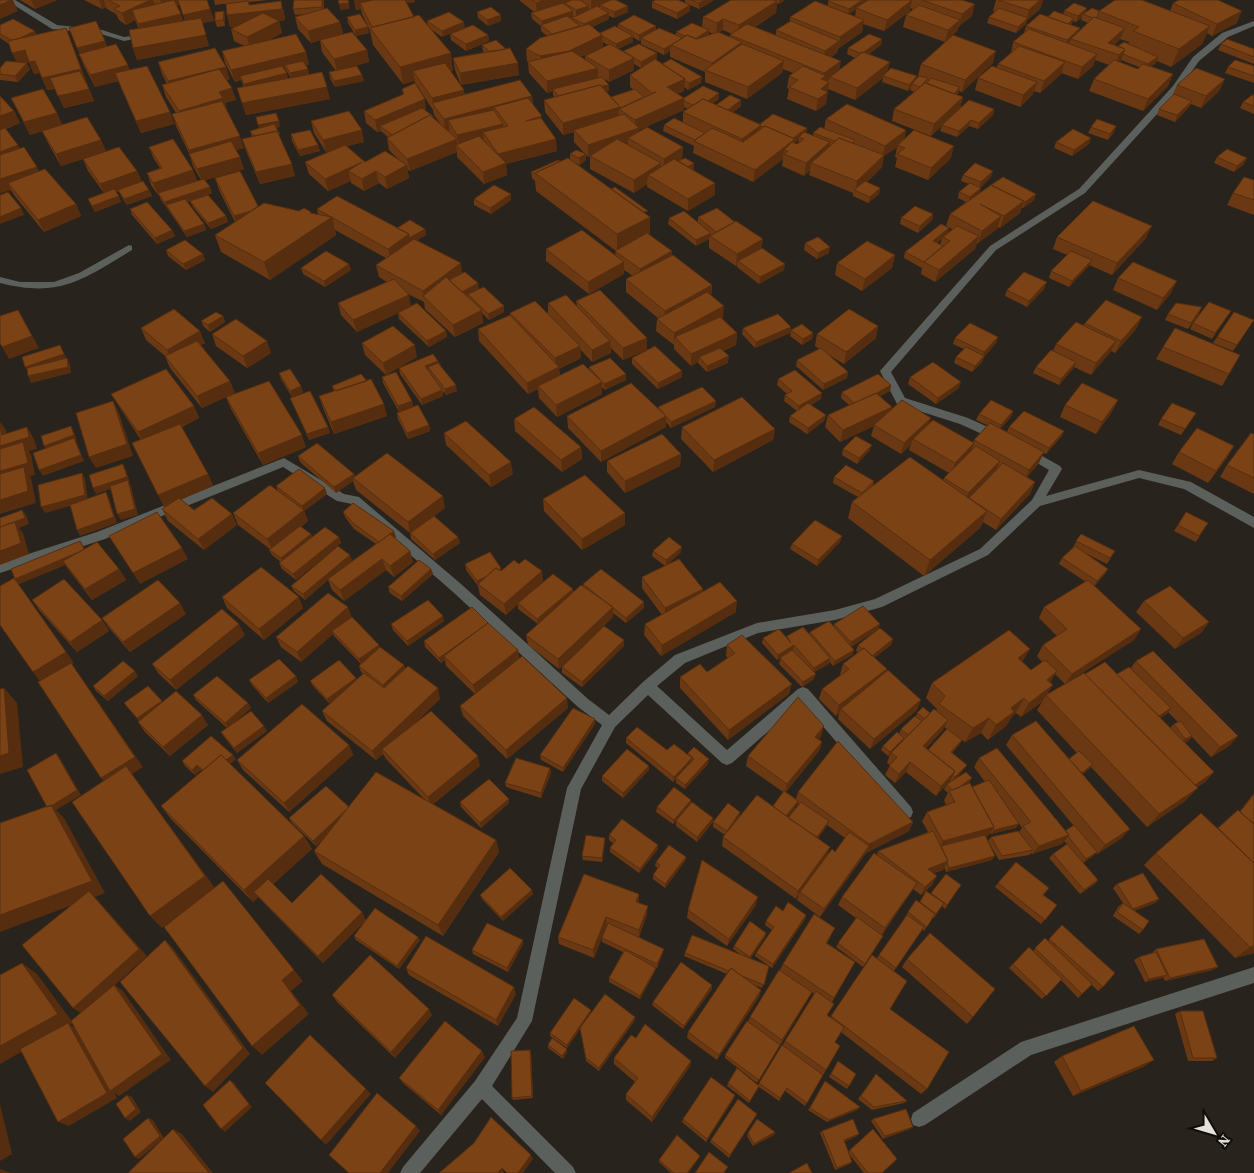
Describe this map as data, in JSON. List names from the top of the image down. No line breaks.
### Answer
{"north":"bottom right"}
